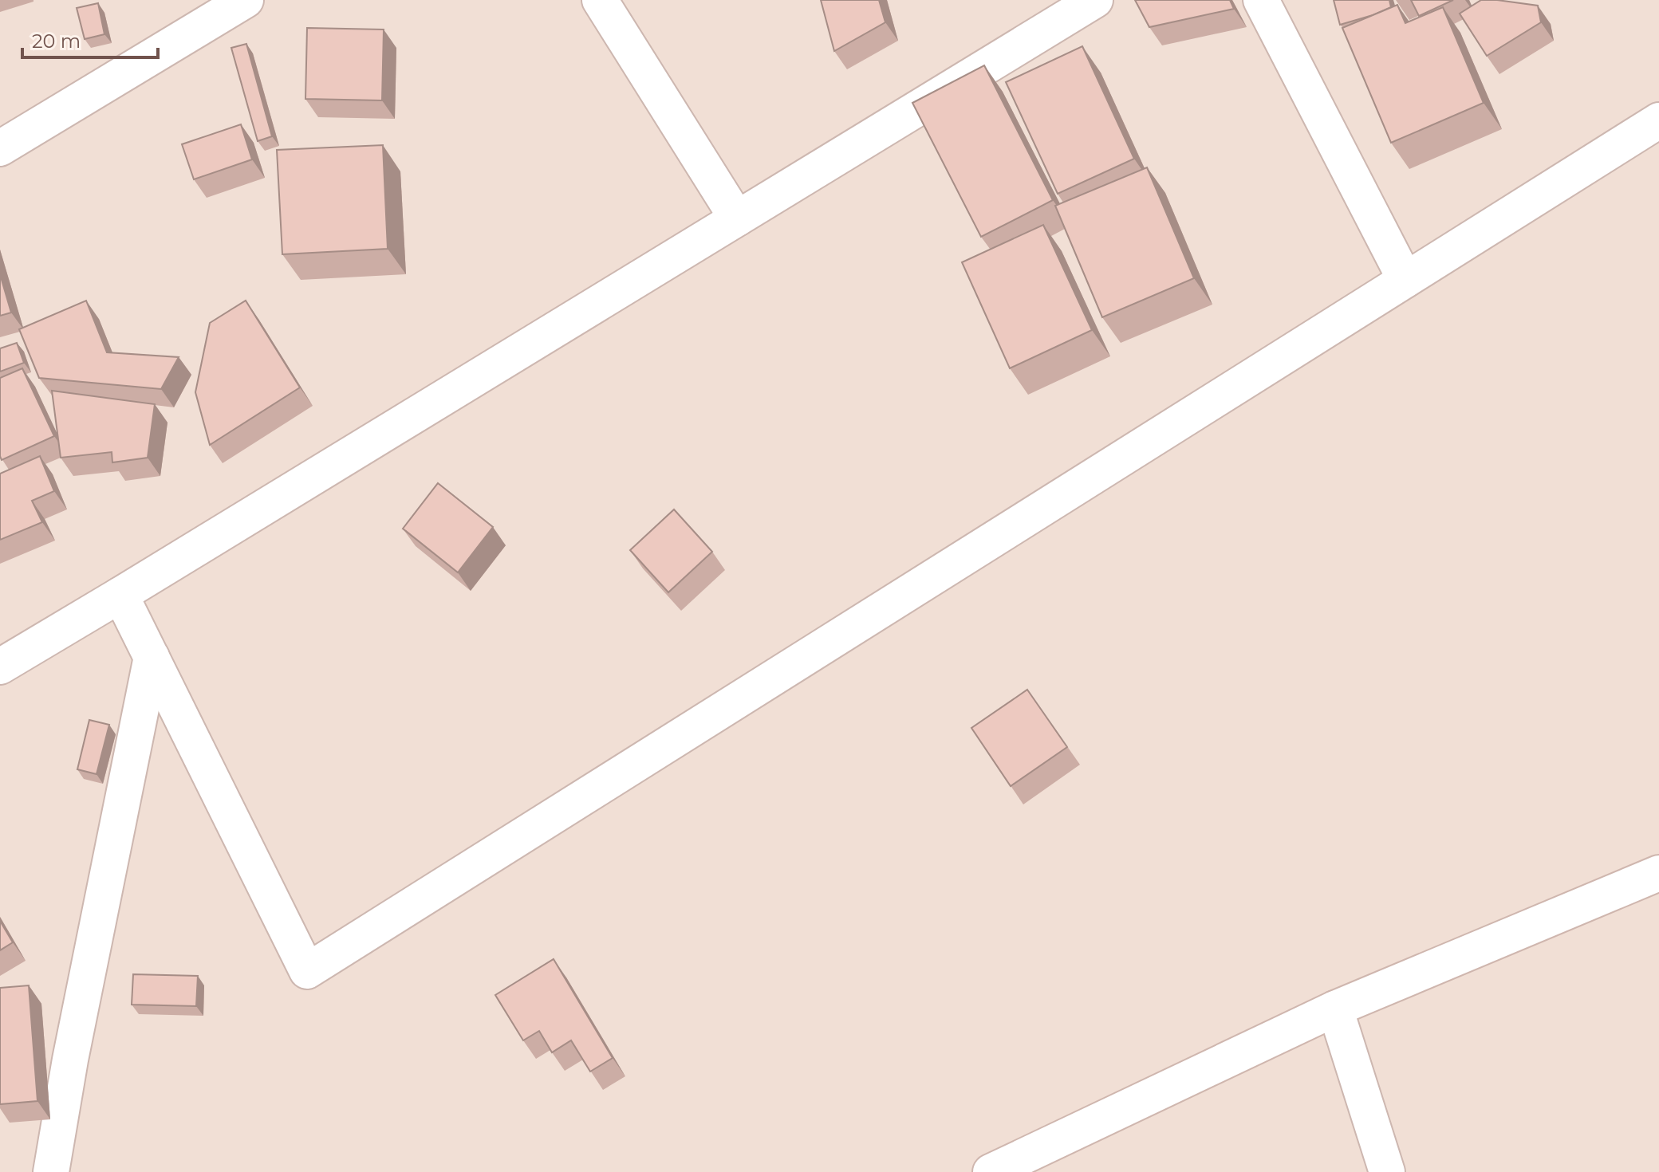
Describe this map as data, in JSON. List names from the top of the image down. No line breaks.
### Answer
{"scale_bar":"20 m"}
